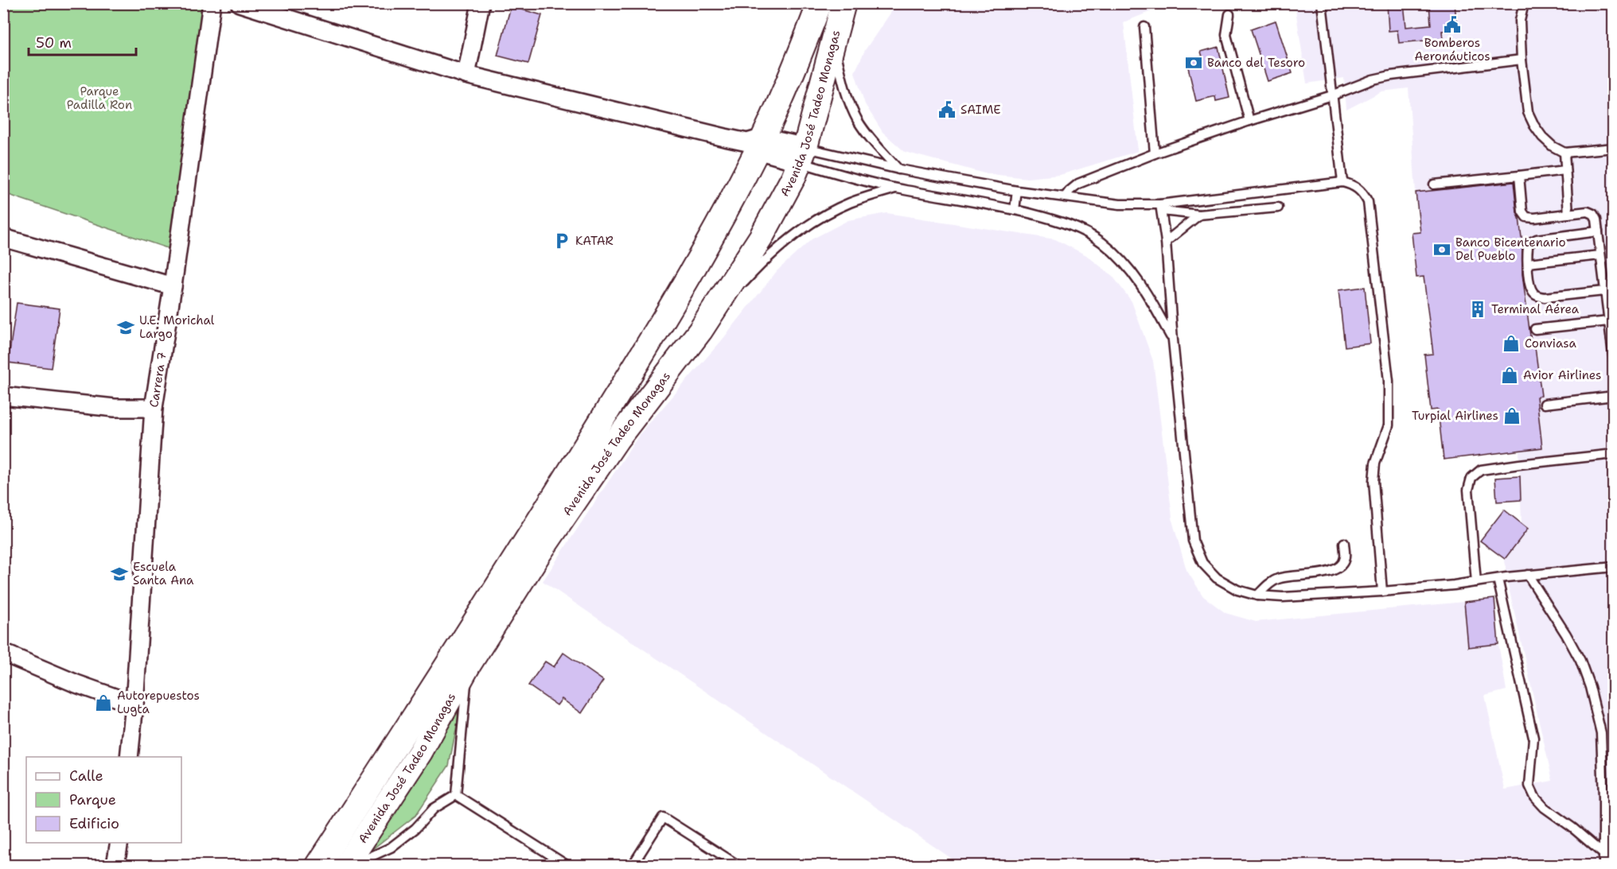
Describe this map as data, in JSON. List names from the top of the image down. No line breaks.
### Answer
{"streets":{"main road":["Avenida José Tadeo Monagas"],"street":["Carrera 7"]},"parks":["Parque Padilla Ron"],"places":{"public building":["Bomberos Aeronáuticos","SAIME"],"bank":["Banco del Tesoro","Banco Bicentenario Del Pueblo"],"parking":["KATAR"],"building":["Terminal Aérea"],"school or university":["U.E. Morichal Largo","Escuela Santa Ana"],"shop":["Conviasa","Avior Airlines","Turpial Airlines","Autorepuestos Lugta"]},"legend":["Calle","Parque","Edificio"],"scale_bar":"50 m"}
